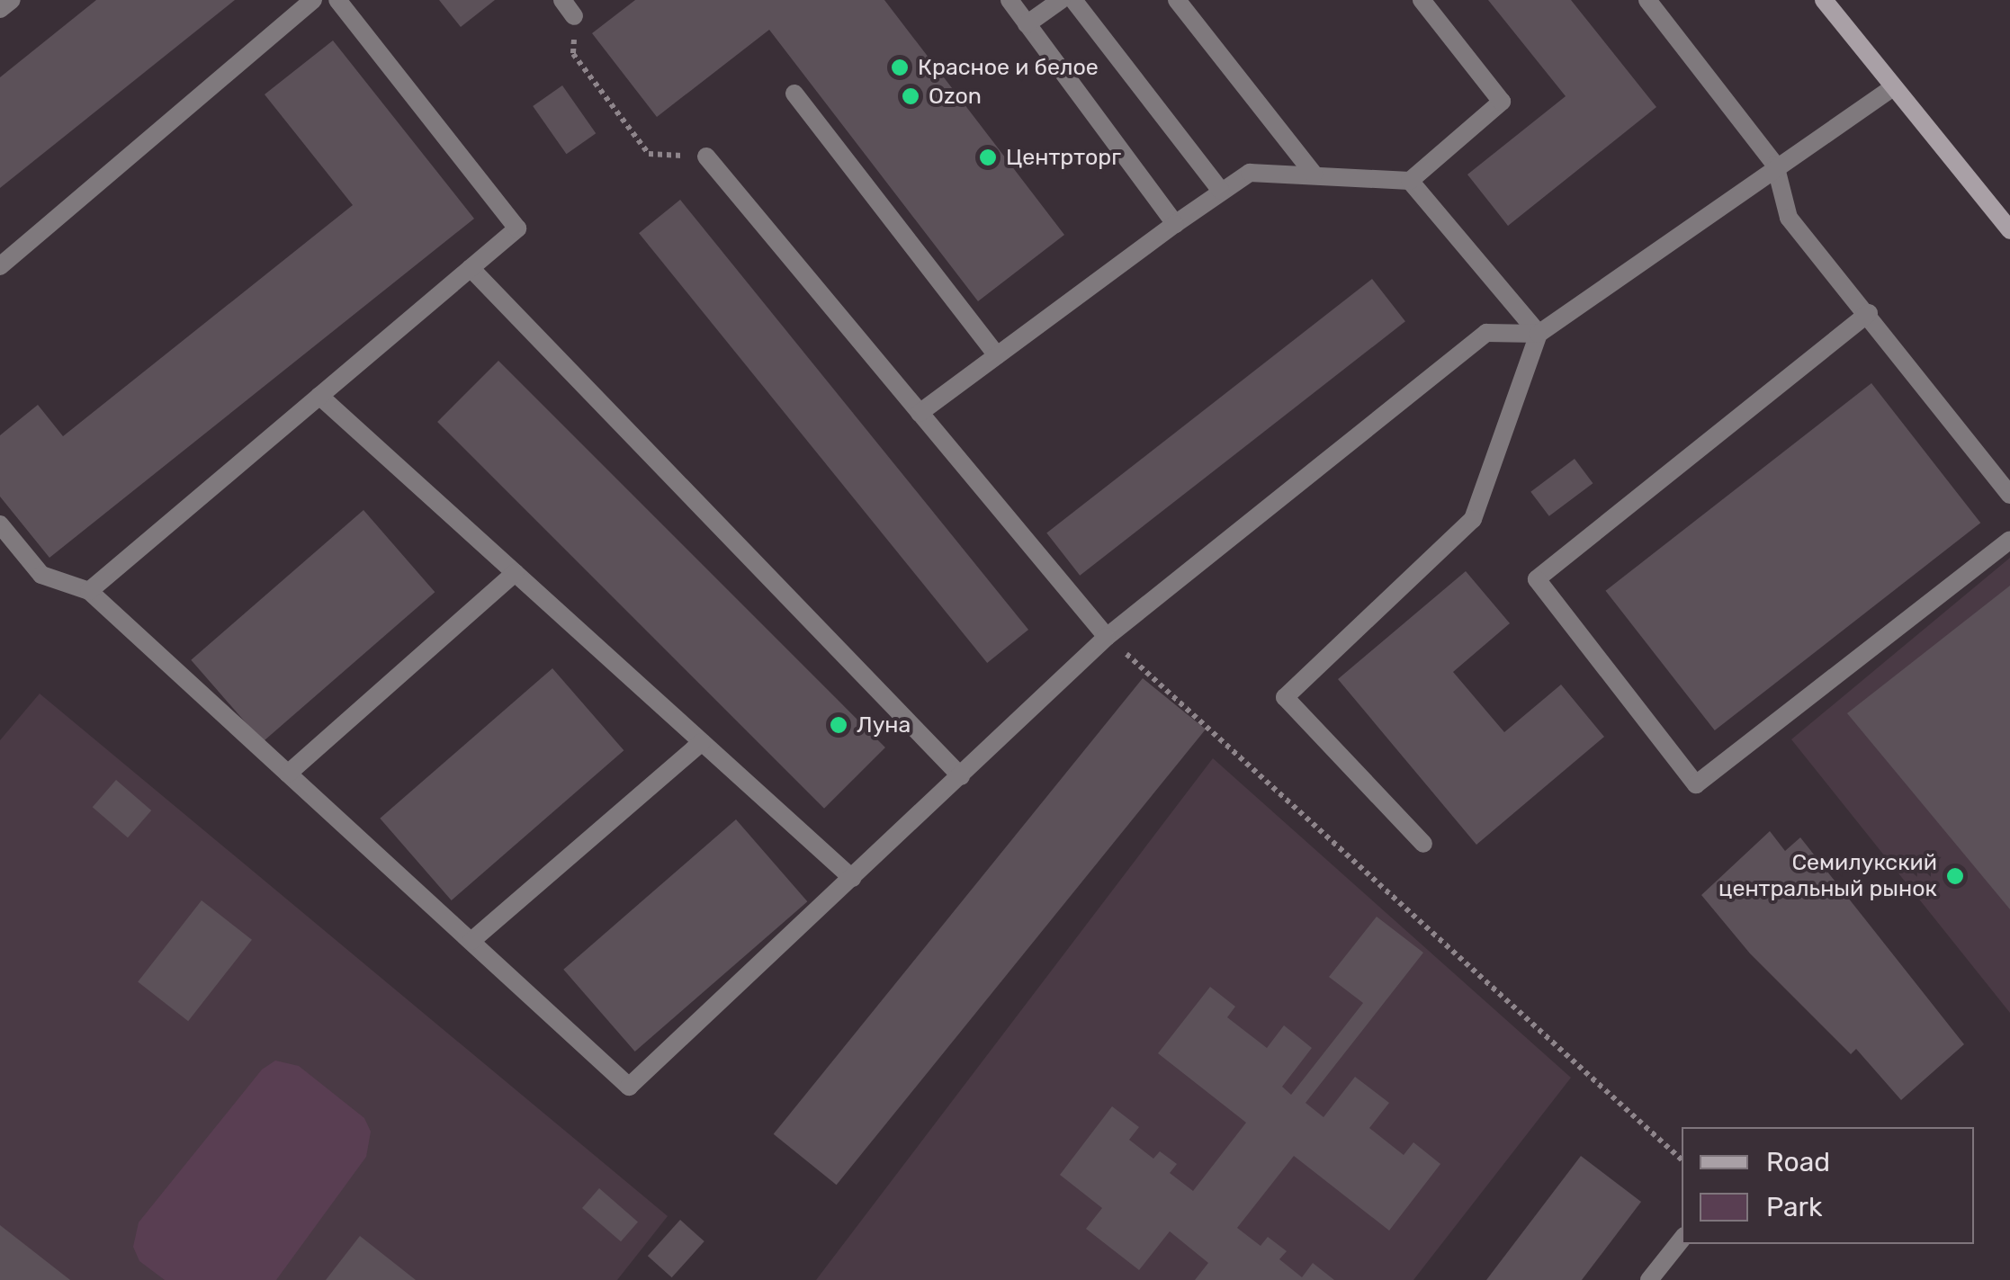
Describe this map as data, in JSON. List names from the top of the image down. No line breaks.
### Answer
{"places":["Красное и белое","Ozon","Центрторг","Луна","Семилукский центральный рынок"],"legend":["Road","Park"]}
